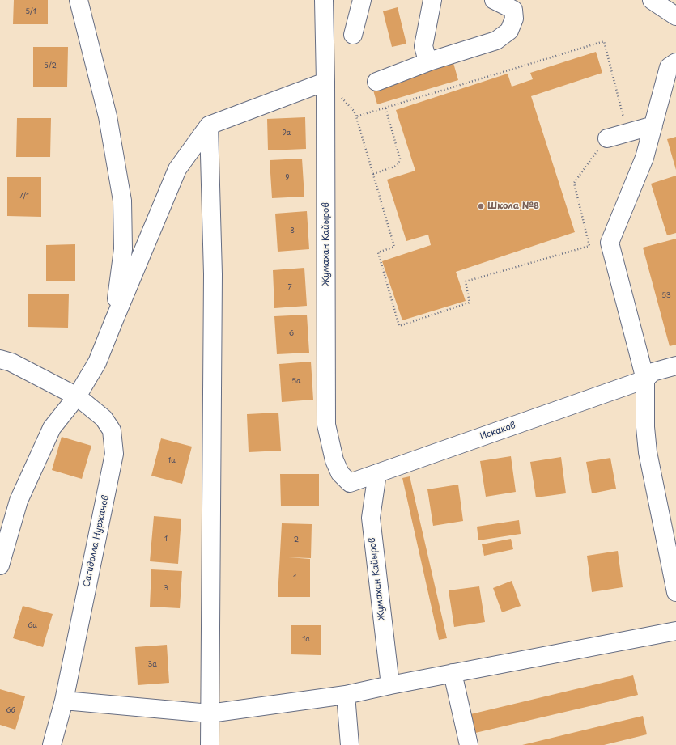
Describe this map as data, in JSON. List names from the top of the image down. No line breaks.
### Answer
{"streets":{"street":["Жумахан Кайыров","Искаков","Сагидолла Нуржанов"]},"crossings":[["Жумахан Кайыров","Искаков"]],"places":["Школа №8"],"house_numbers":["5/1","5/2","9а","9","7/1","8","7","53","6","5а","1а","1","2","1","3","6а","1а","3а","6б"]}
